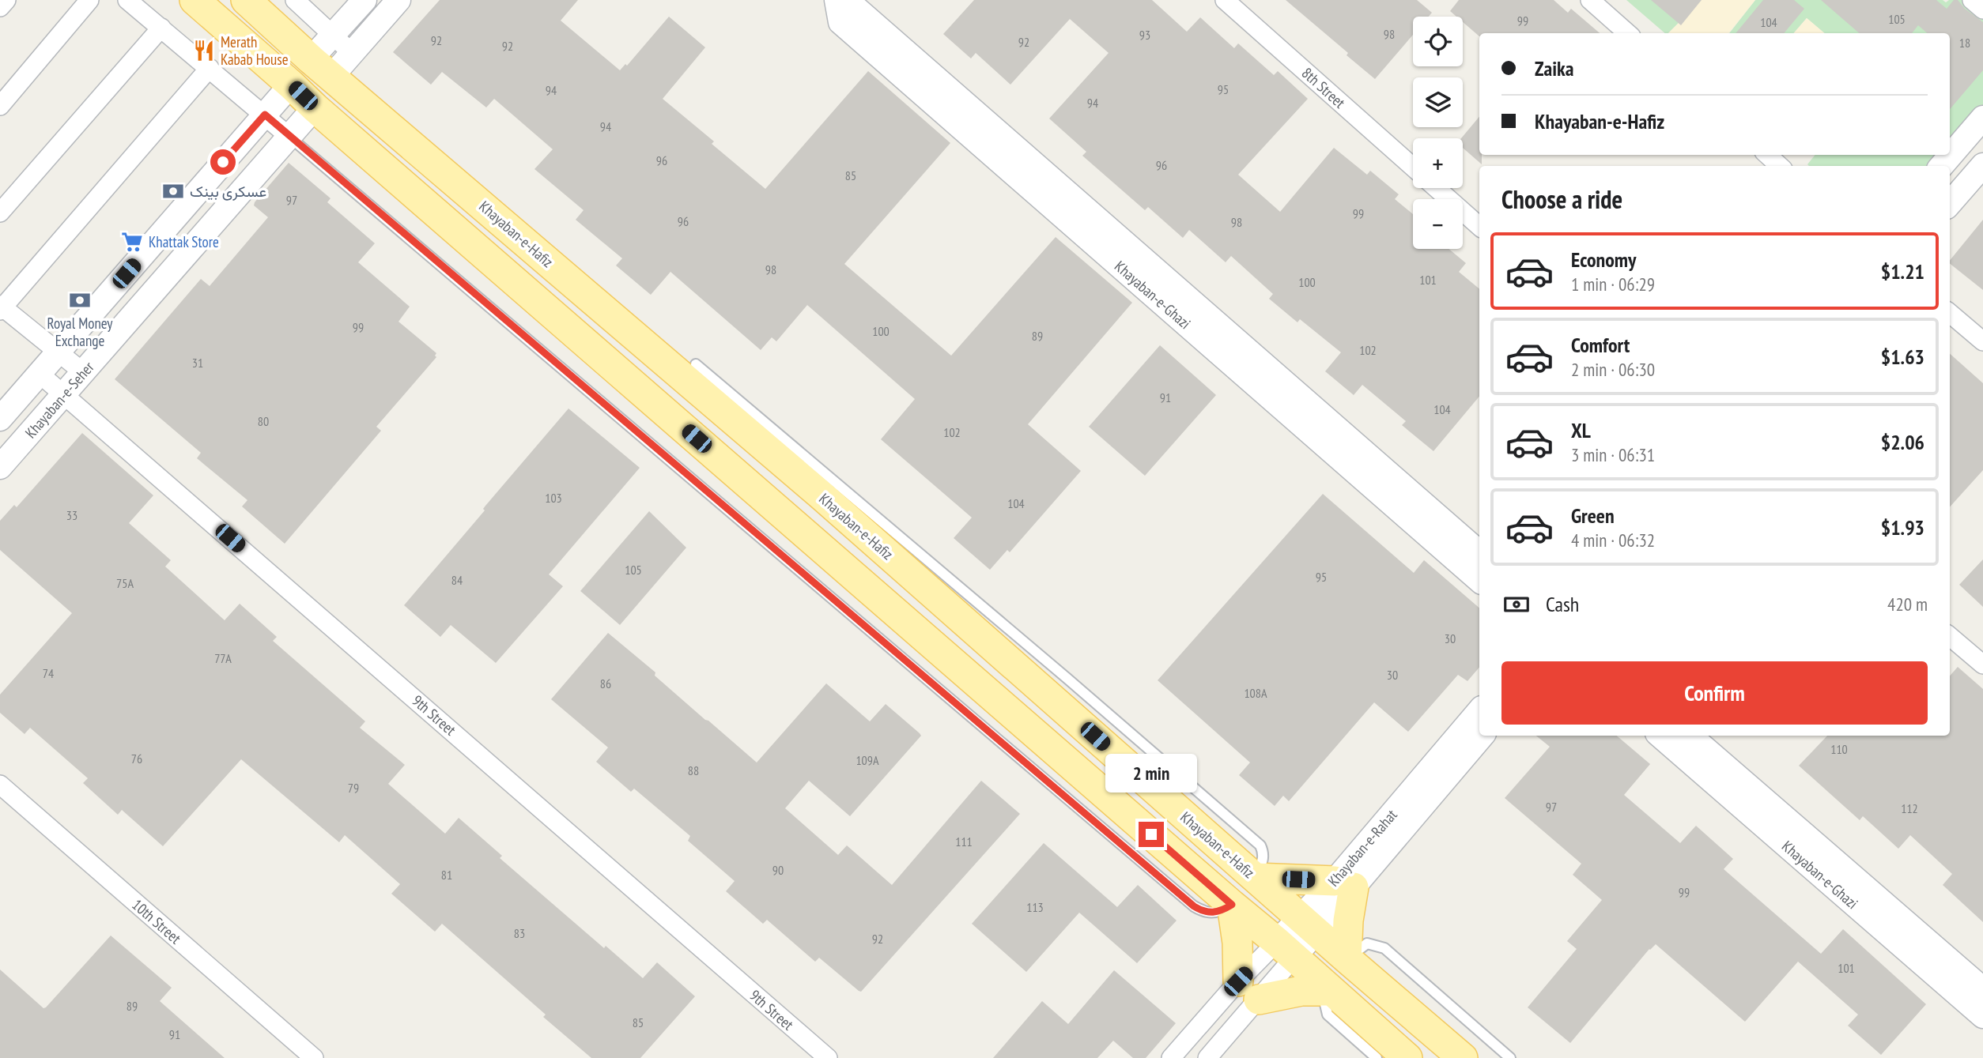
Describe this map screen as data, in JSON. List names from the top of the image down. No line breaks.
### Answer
{"streets":{"main road":["Khayaban-e-Hafiz"],"street":["8th Street","Khayaban-e-Ghazi","Khayaban-e-Seher","9th Street","Khayaban-e-Rahat","10th Street"]},"crossings":[["Khayaban-e-Hafiz","Khayaban-e-Rahat"],["Khayaban-e-Seher","9th Street"]],"places":{"restaurant":["Merath Kabab House"],"bank":["عسکری بینک","Royal Money Exchange"],"supermarket":["Khattak Store"]},"house_numbers":["105","99","104","98","93","92","92","18","92","95","94","94","94","96","96","85","97","99","96","98","98","101","100","99","100","89","102","31","91","104","80","102","103","104","33","105","95","84","75A","30","77A","74","30","86","108A","110","76","109A","88","79","97","112","111","90","81","99","113","83","92","101","89","85","91"],"page":{"map_buttons":["+","−"],"banner":["Zaika","Khayaban-e-Hafiz"],"heading":"Choose a ride","list":[{"name":"Economy","note":"1 min · 06:29","value":"$1.21"},{"name":"Comfort","note":"2 min · 06:30","value":"$1.63"},{"name":"XL","note":"3 min · 06:31","value":"$2.06"},{"name":"Green","note":"4 min · 06:32","value":"$1.93"}],"pay":["Cash","420 m"],"buttons":"Confirm","bubble":"2 min"}}
